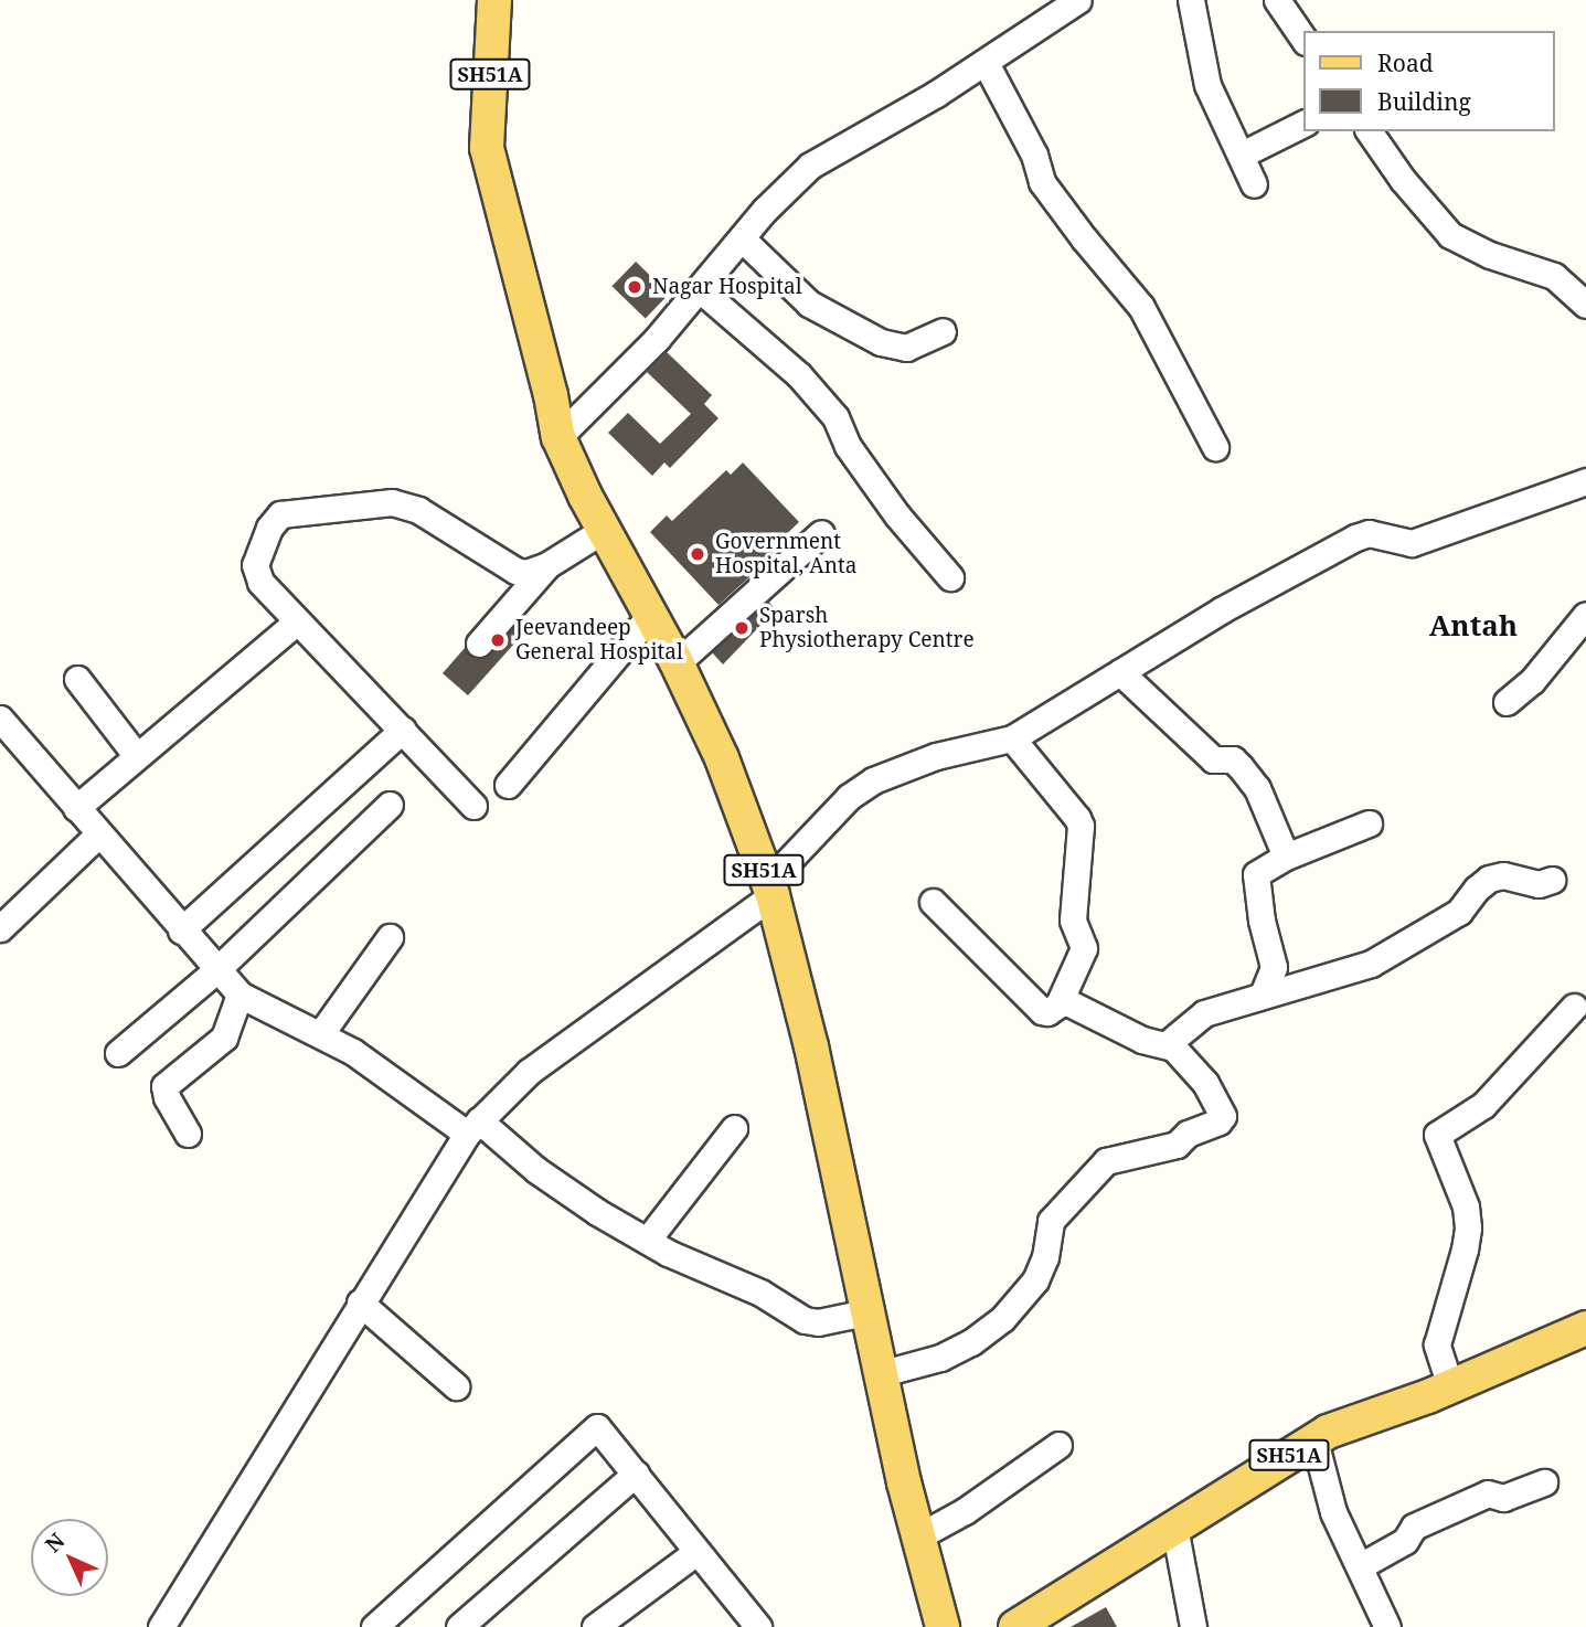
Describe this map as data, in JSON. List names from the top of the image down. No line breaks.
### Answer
{"streets":{"main road":["SH51A"]},"districts":["Antah"],"places":["Nagar Hospital","Government Hospital, Anta","Sparsh Physiotherapy Centre","Jeevandeep General Hospital"],"legend":["Road","Building"],"north":"top left"}
